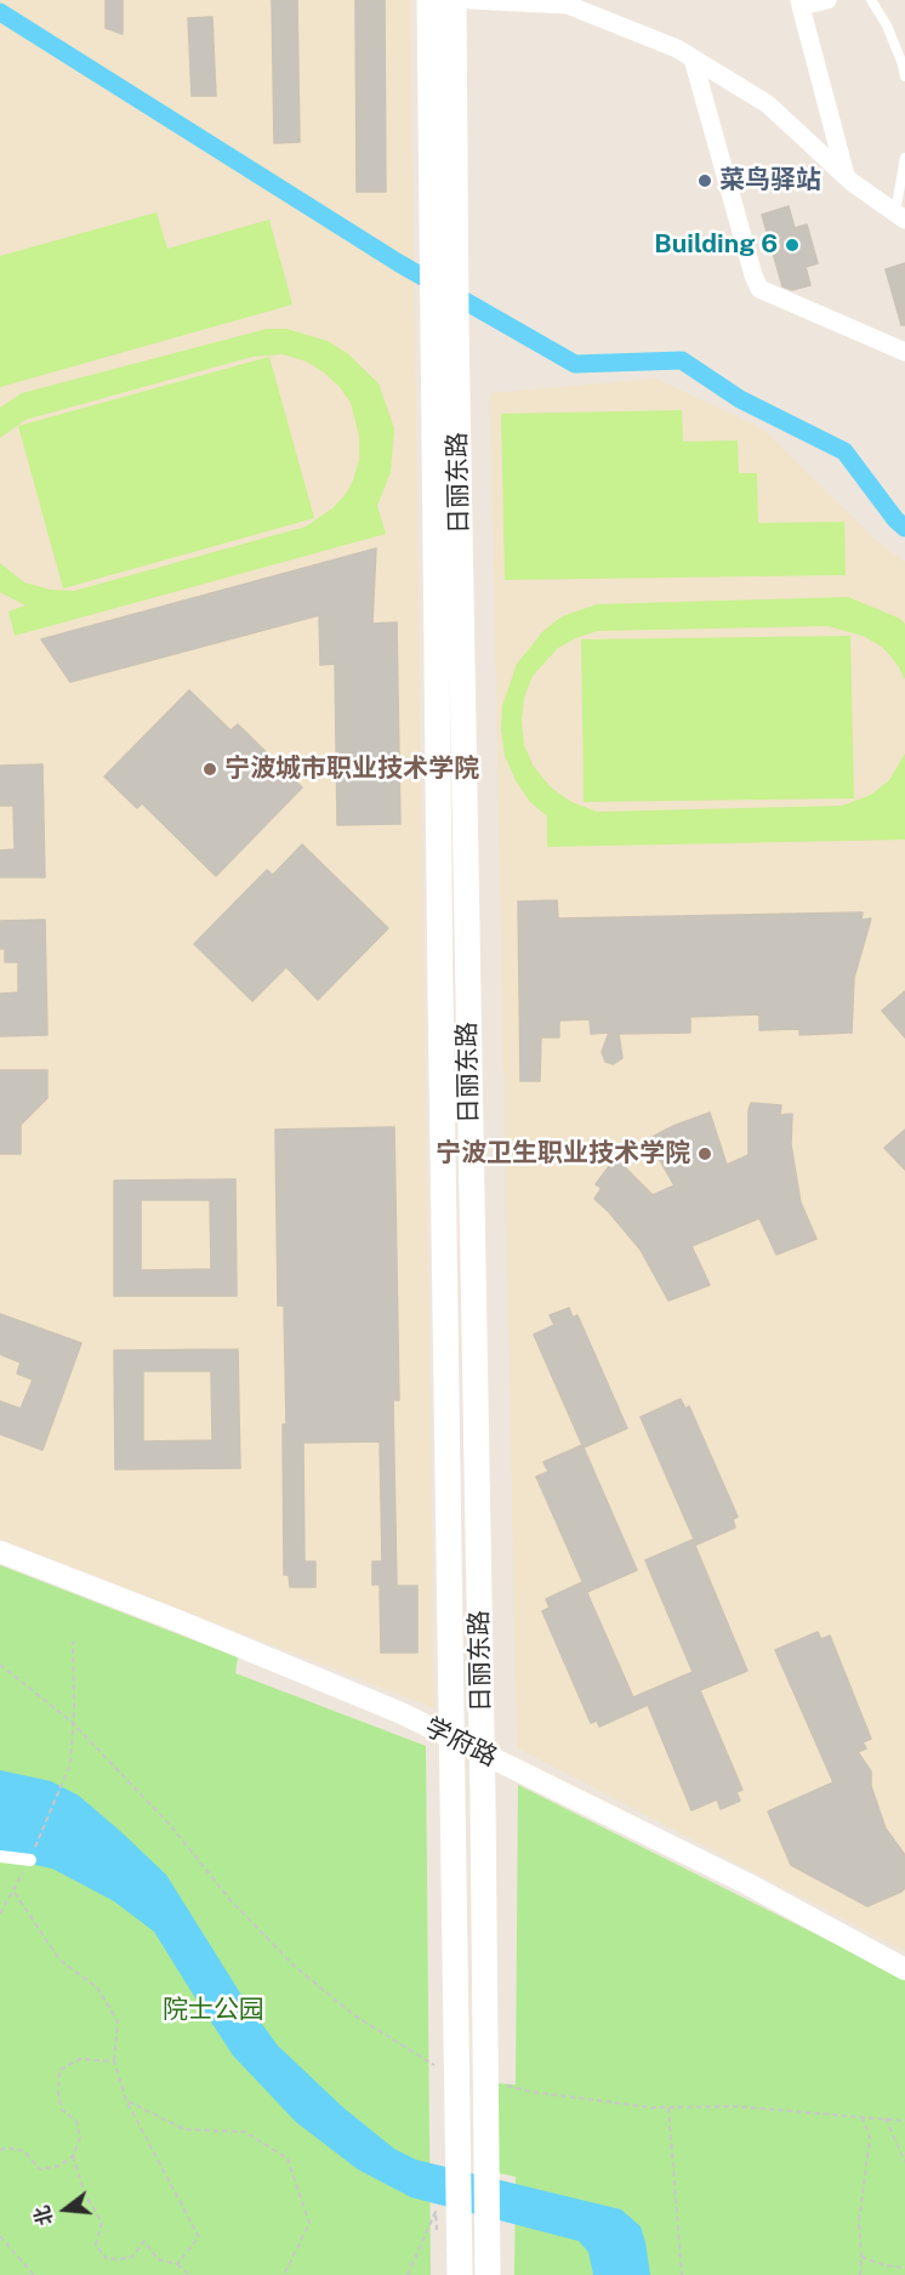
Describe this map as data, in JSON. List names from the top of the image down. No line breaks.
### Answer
{"streets":{"main road":["日丽东路"],"street":["学府路"]},"crossings":[["日丽东路","学府路"]],"parks":["院士公园"],"places":["菜鸟驿站","Building 6","宁波城市职业技术学院","宁波卫生职业技术学院"],"north":"left"}
